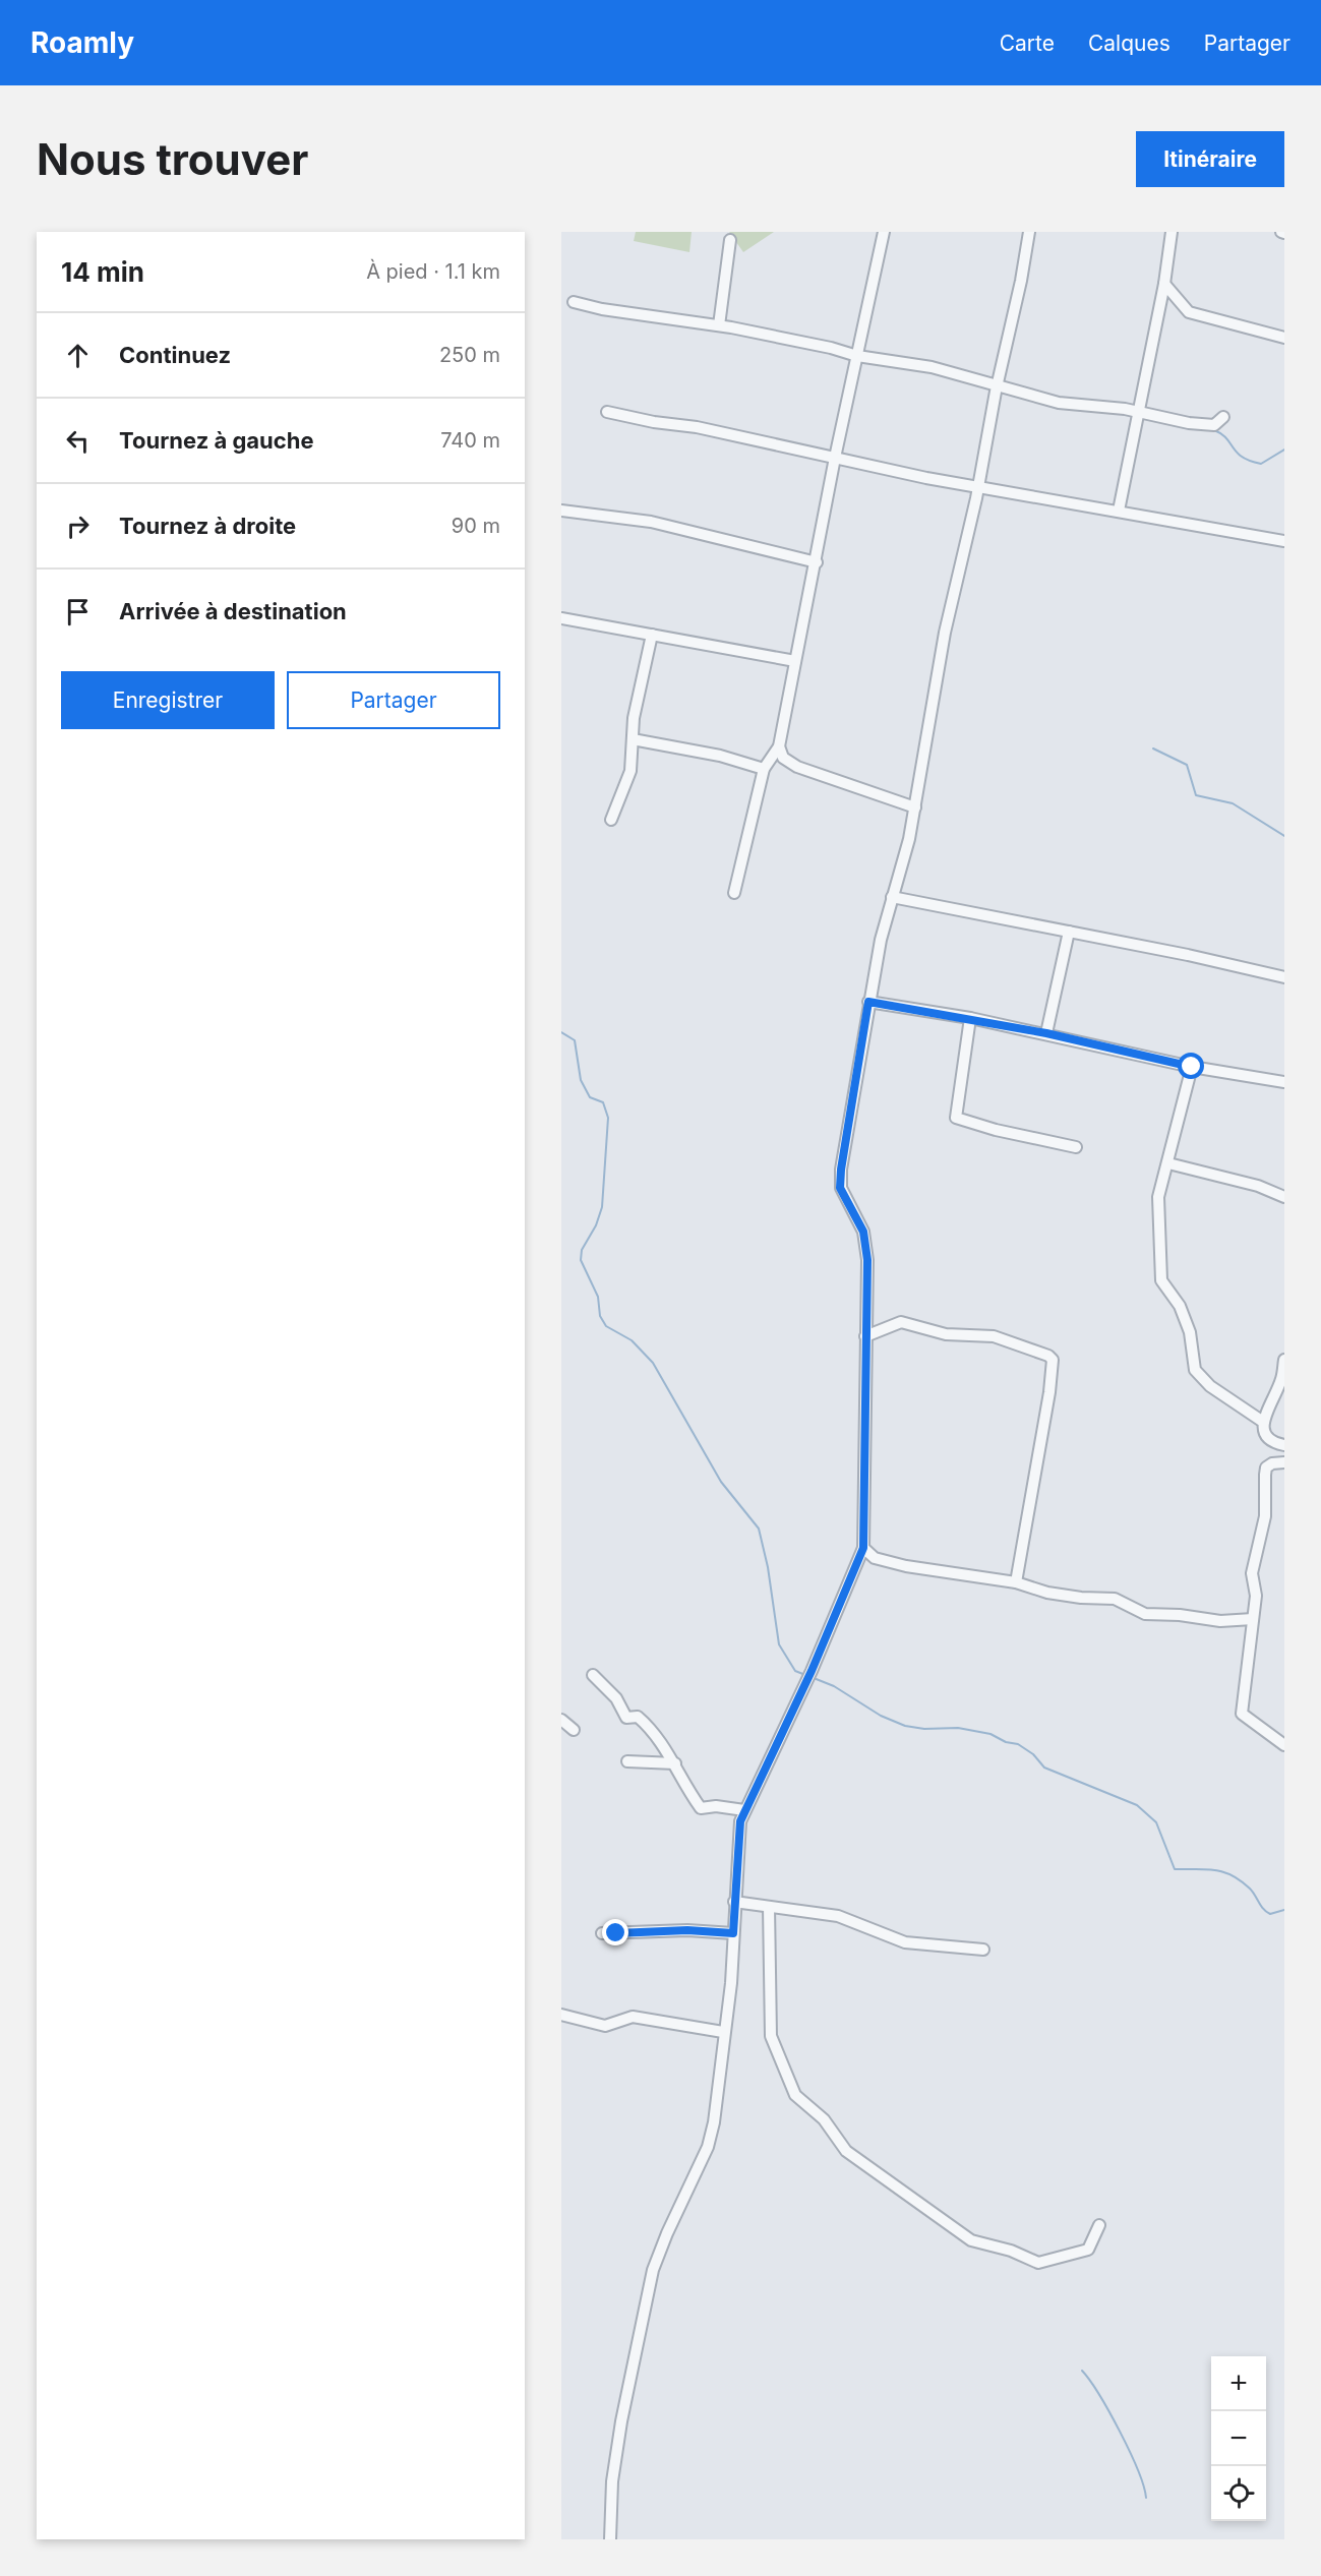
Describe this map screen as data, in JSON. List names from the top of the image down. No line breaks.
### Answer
{"page":{"header":"Roamly","nav":["Carte","Calques","Partager"],"buttons":["Itinéraire",["Enregistrer","Partager"]],"title":"Nous trouver","heading":["14 min","À pied · 1.1 km"],"list":[["Continuez","250 m"],["Tournez à gauche","740 m"],["Tournez à droite","90 m"],"Arrivée à destination"],"map_buttons":["+","−"]}}
